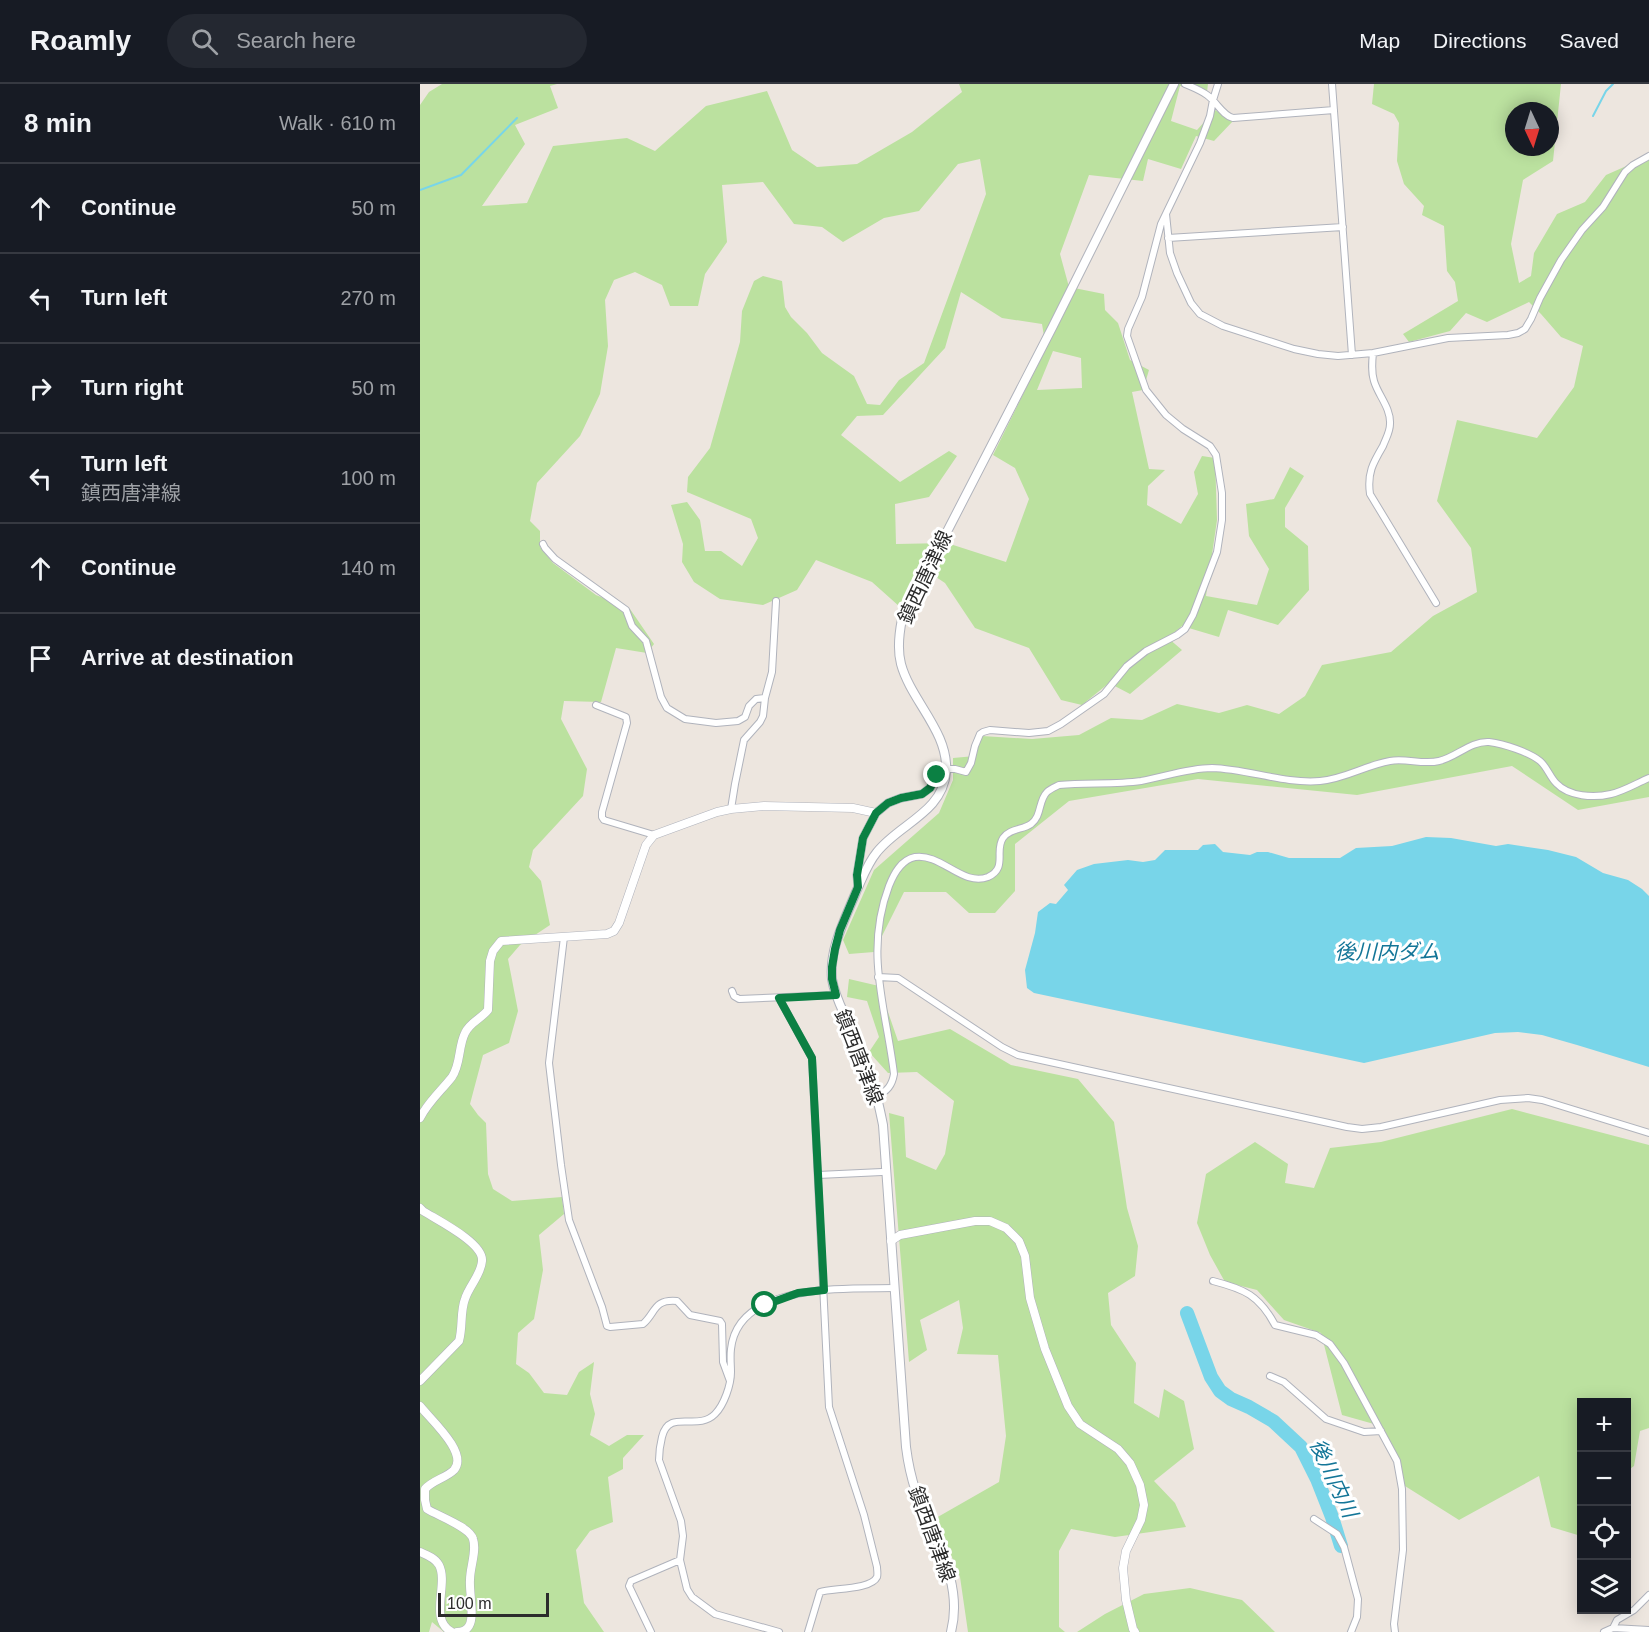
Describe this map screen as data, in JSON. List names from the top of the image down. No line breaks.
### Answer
{"streets":{"main road":["鎮西唐津線"]},"water":["後川内ダム","後川内川"],"scale_bar":"100 m","north":"bottom","page":{"header":"Roamly","search":"Search here","nav":["Map","Directions","Saved"],"heading":["8 min","Walk · 610 m"],"list":[["Continue","50 m"],["Turn left","270 m"],["Turn right","50 m"],["Turn left","鎮西唐津線","100 m"],["Continue","140 m"],"Arrive at destination"],"map_buttons":["+","−"],"scale":"100 m"}}
